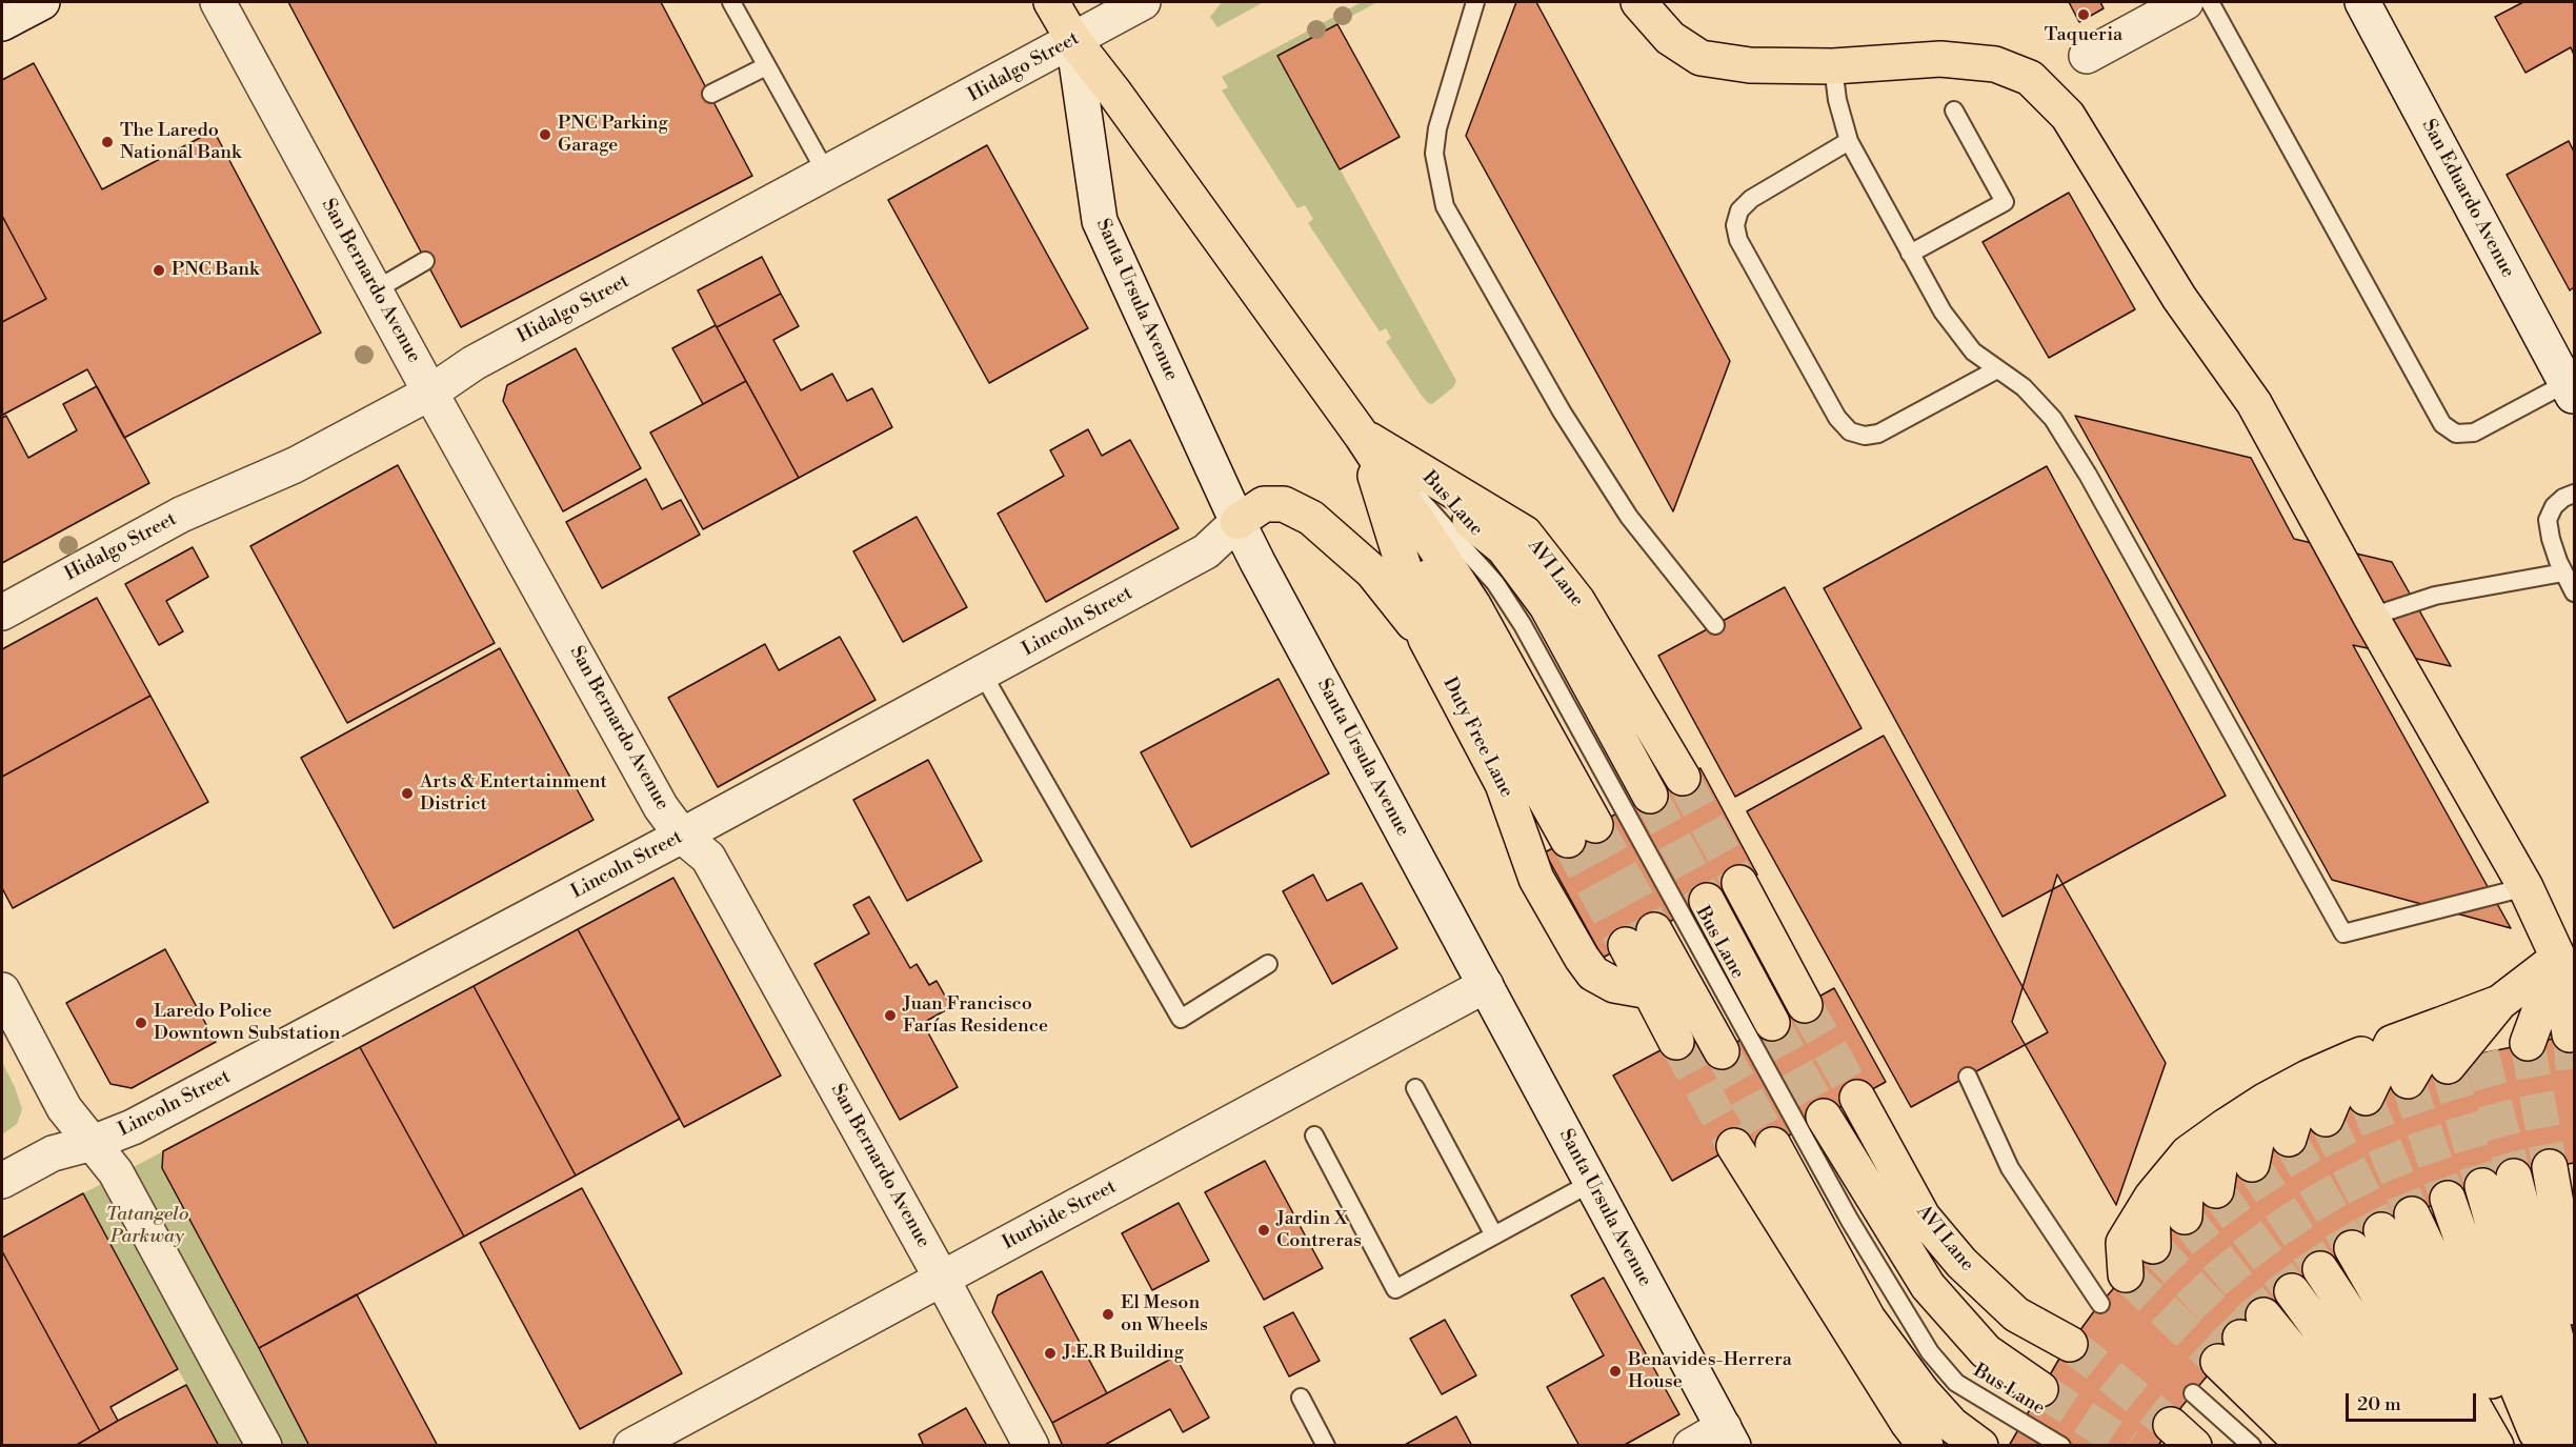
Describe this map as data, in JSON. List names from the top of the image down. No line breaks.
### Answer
{"streets":{"highway":["Santa Ursula Avenue","AVI Lane","Duty Free Lane"],"street":["Hidalgo Street","San Eduardo Avenue","San Bernardo Avenue","Lincoln Street","Iturbide Street"],"lane":["Bus Lane"]},"crossings":[["Hidalgo Street","San Bernardo Avenue"],["Hidalgo Street","Santa Ursula Avenue"],["San Bernardo Avenue","Lincoln Street"],["San Bernardo Avenue","Iturbide Street"],["Santa Ursula Avenue","Bus Lane"],["Santa Ursula Avenue","AVI Lane"],["Santa Ursula Avenue","Lincoln Street"],["Santa Ursula Avenue","Duty Free Lane"],["Santa Ursula Avenue","Iturbide Street"],["Bus Lane","AVI Lane"],["Bus Lane","Duty Free Lane"],["AVI Lane","Duty Free Lane"]],"parks":["Tatangelo Parkway"],"places":["Taqueria","PNC Parking Garage","The Laredo National Bank","PNC Bank","Arts & Entertainment District","Juan Francisco Farías Residence","Laredo Police Downtown Substation","Jardin X Contreras","El Meson on Wheels","J.E.R Building","Benavides-Herrera House"],"scale_bar":"20 m"}
